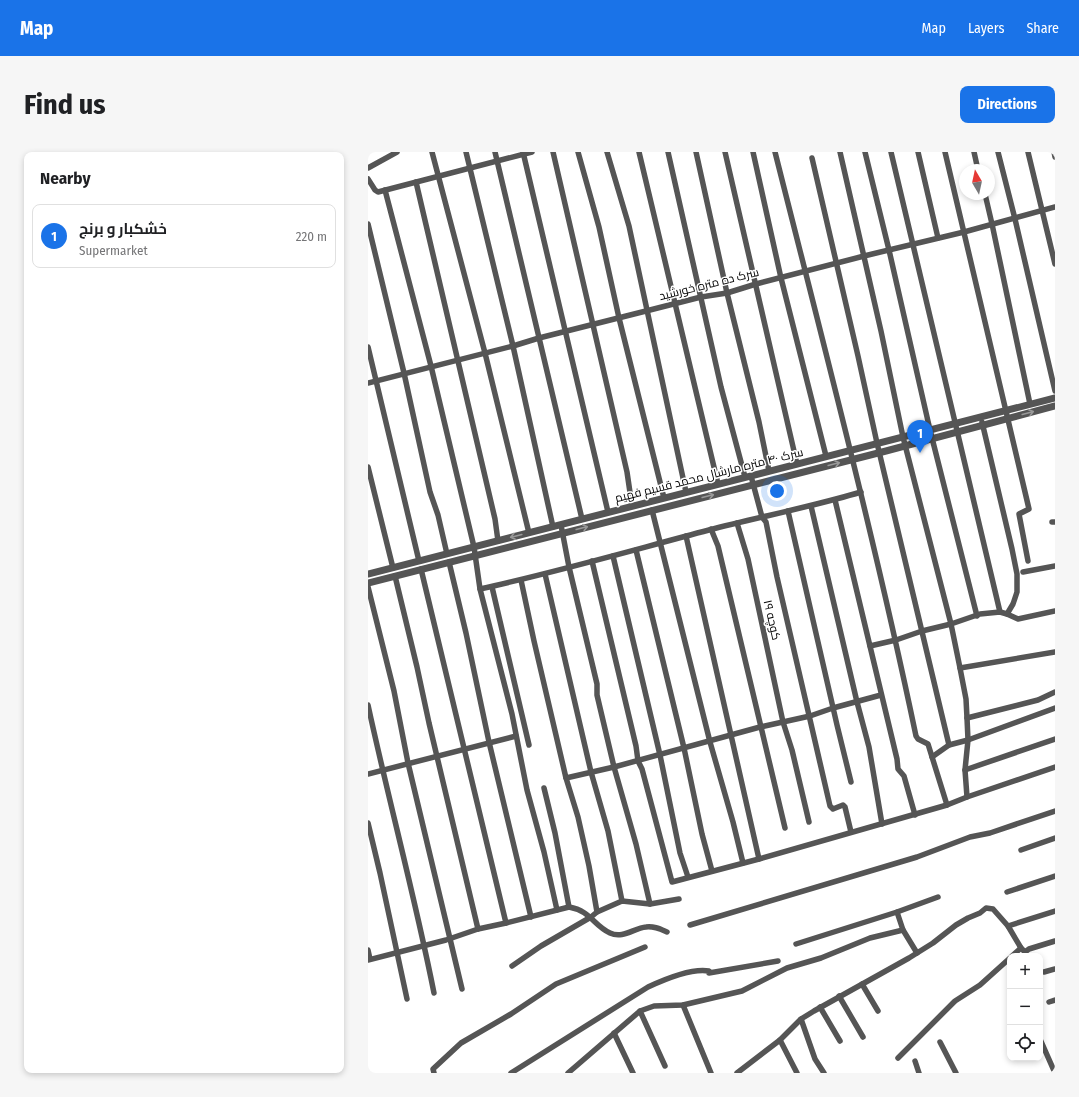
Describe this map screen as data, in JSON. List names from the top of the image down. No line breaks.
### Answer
{"streets":{"street":["سرک ده متره خورشید","سرک ۴۰ متره مارشال محمد قسیم فهیم","کوچه ۱۹"]},"north":"top","page":{"header":"Map","nav":["Map","Layers","Share"],"buttons":"Directions","title":"Find us","heading":"Nearby","list":[{"mark":"1","name":"خشکبار و برنج","note":"Supermarket","value":"220 m"}],"pins":"1","map_buttons":["+","−"]}}
